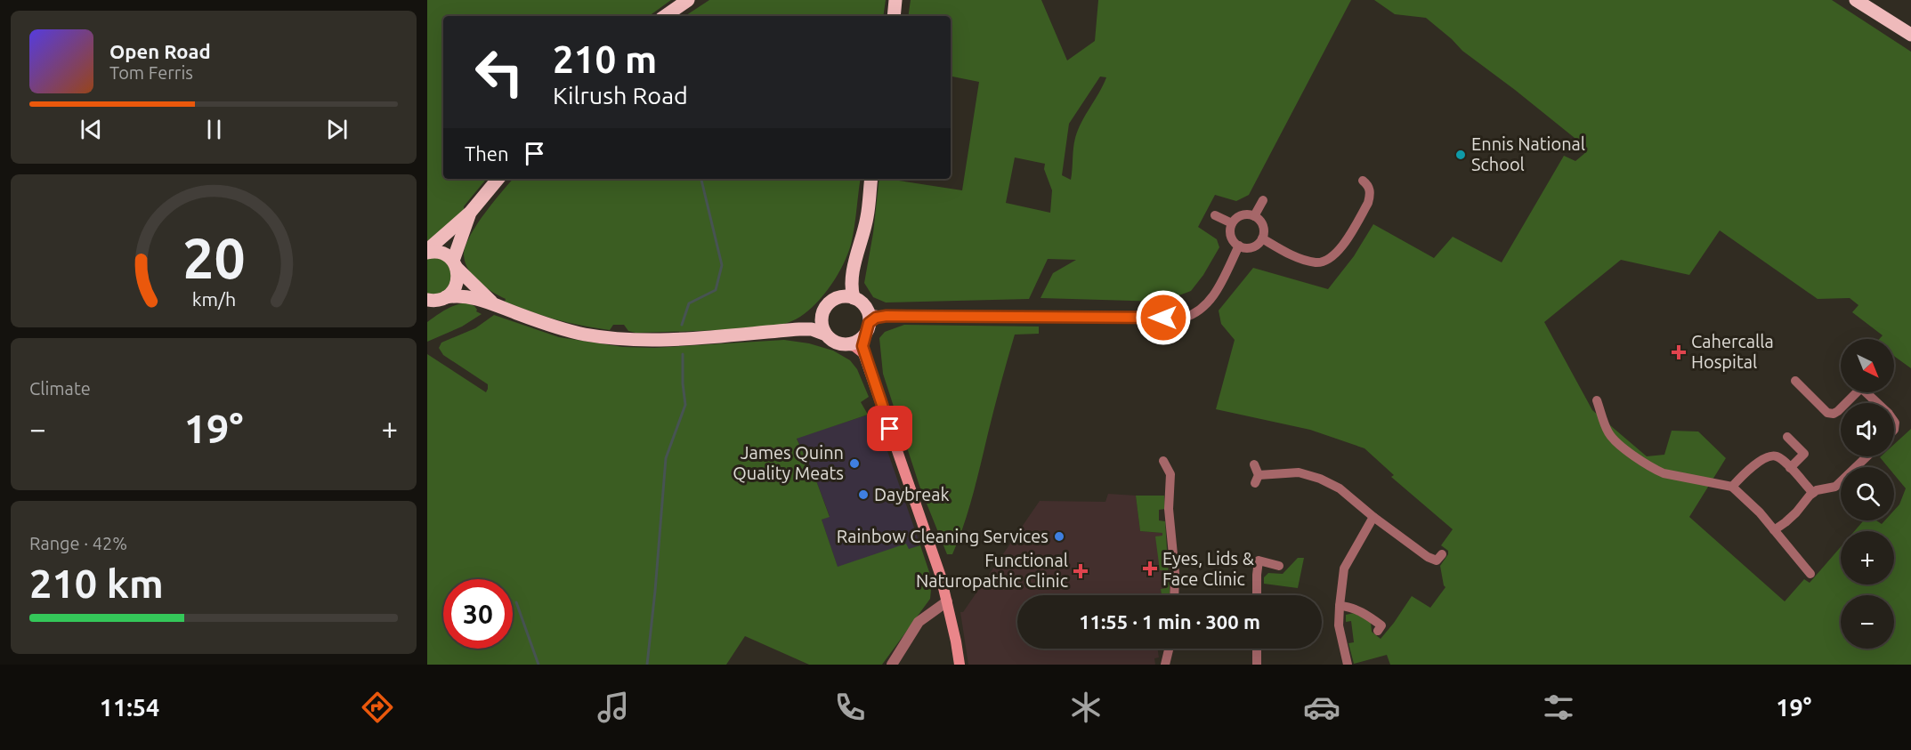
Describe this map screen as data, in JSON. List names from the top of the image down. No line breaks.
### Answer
{"places":{"other":["Ennis National School","James Quinn Quality Meats","Daybreak","Rainbow Cleaning Services"],"health":["Cahercalla Hospital","Eyes, Lids & Face Clinic","Functional Naturopathic Clinic"]},"north":"bottom right","page":{"turn":["210 m","Kilrush Road"],"song":["Open Road","Tom Ferris"],"then":"Then","tile":["Climate",["Range · 42%","210 km"]],"map_buttons":["+","−"],"heat":["−","19°","+"],"limit":"30","trip":"11:55 · 1 min · 300 m","tabs":["11:54","19°"],"gauge":["20","km/h"]}}
